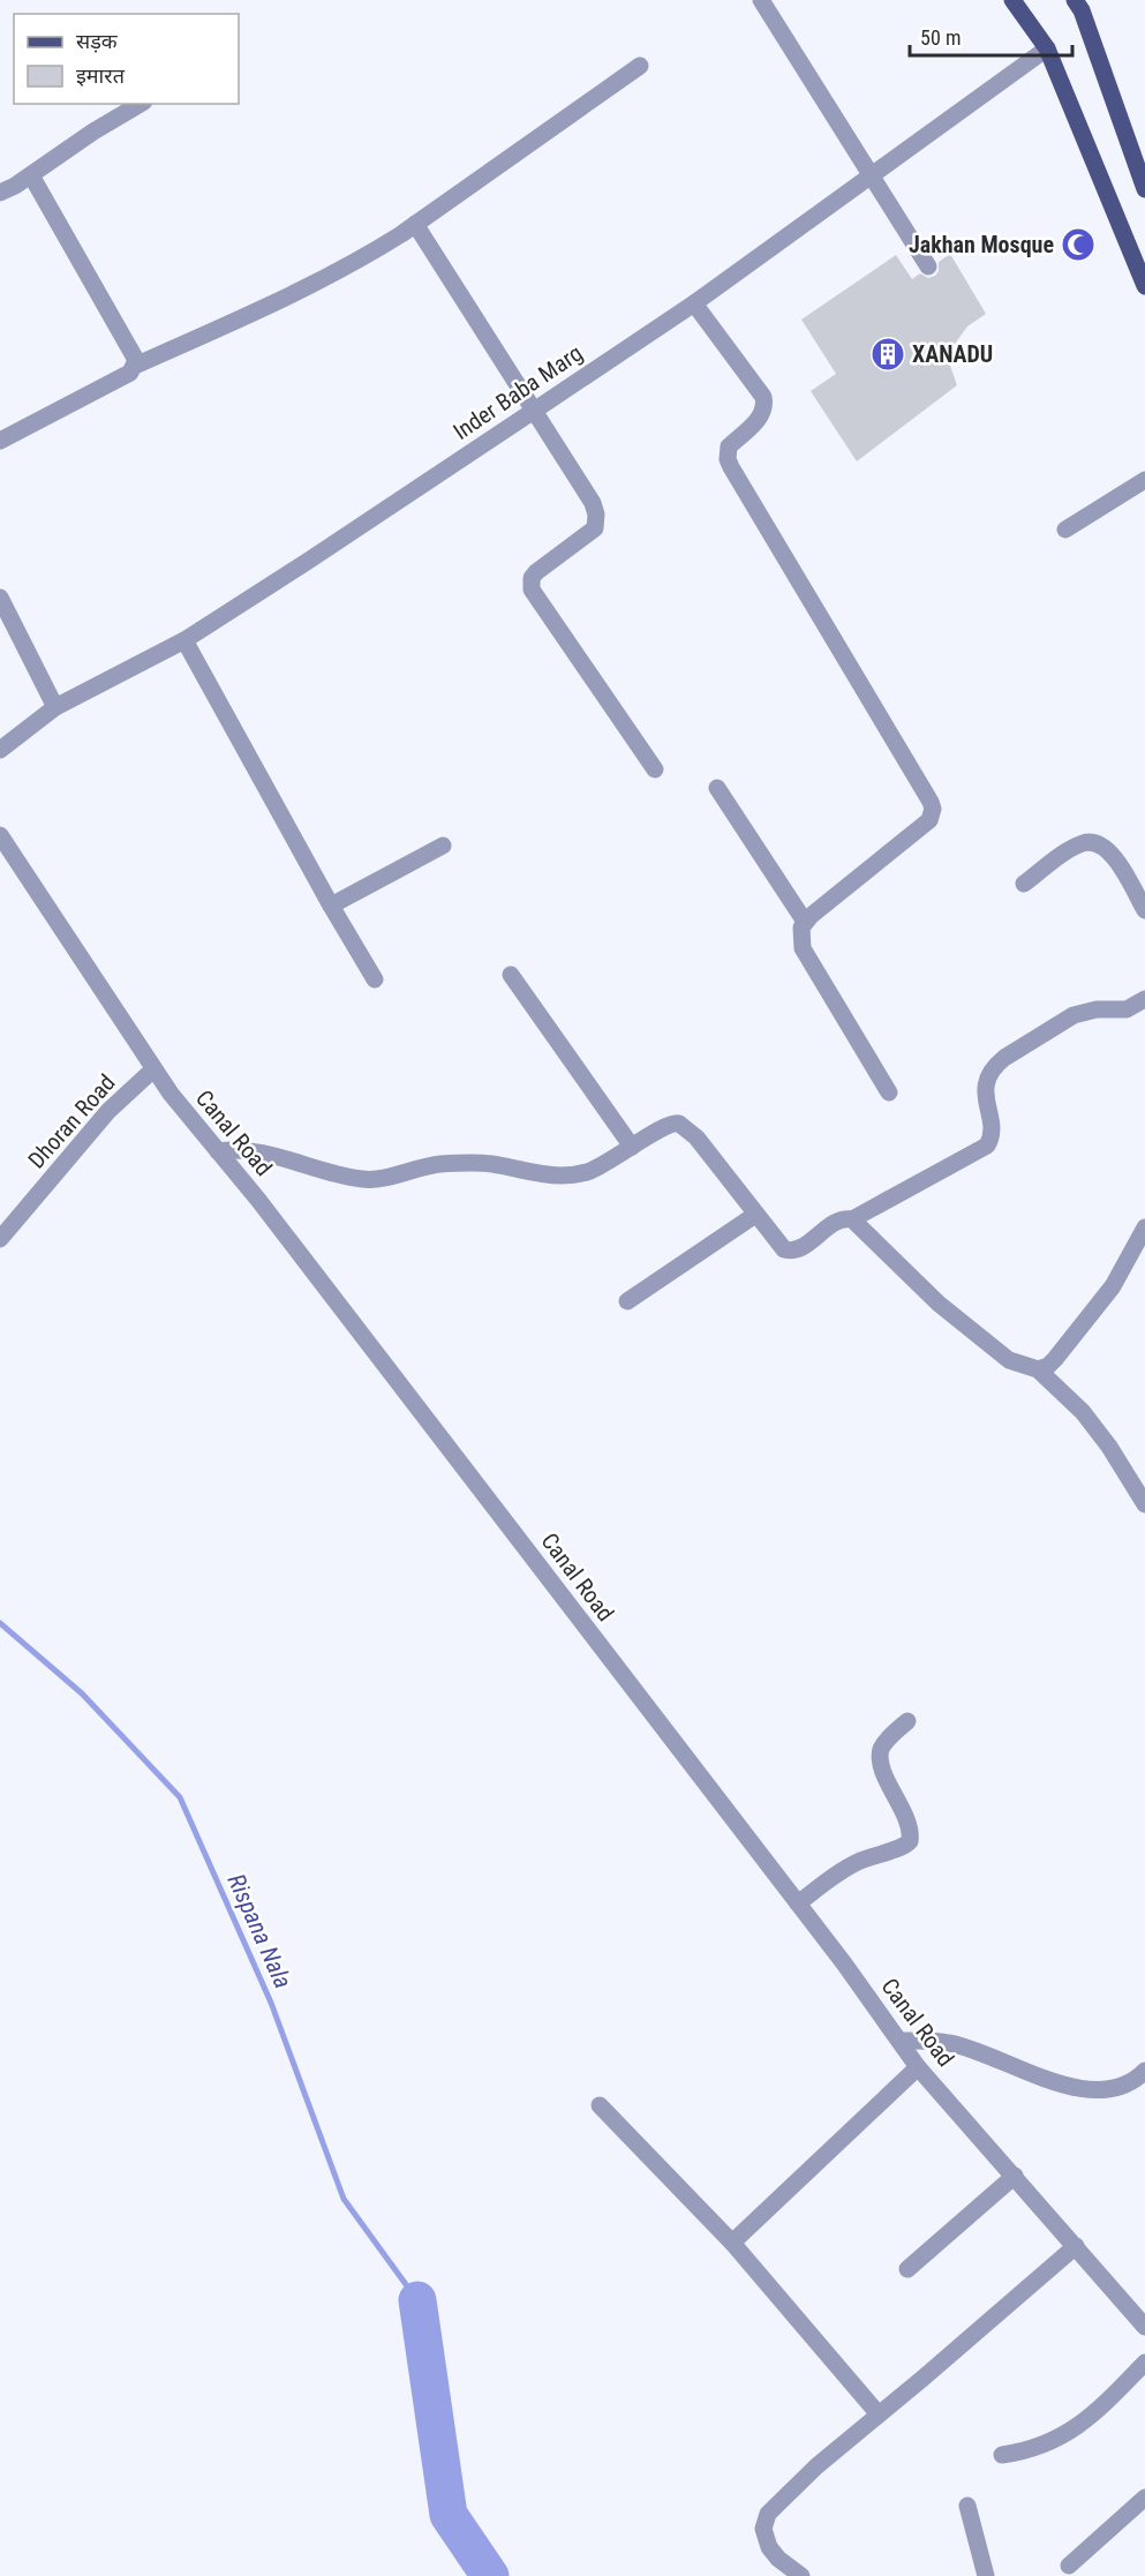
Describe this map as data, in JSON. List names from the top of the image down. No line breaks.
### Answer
{"streets":{"street":["Inder Baba Marg","Dhoran Road","Canal Road"]},"crossings":[["Dhoran Road","Canal Road"]],"water":["Rispana Nala"],"places":{"mosque":["Jakhan Mosque"],"building":["XANADU"]},"legend":["सड़क","इमारत"],"scale_bar":"50 m"}
